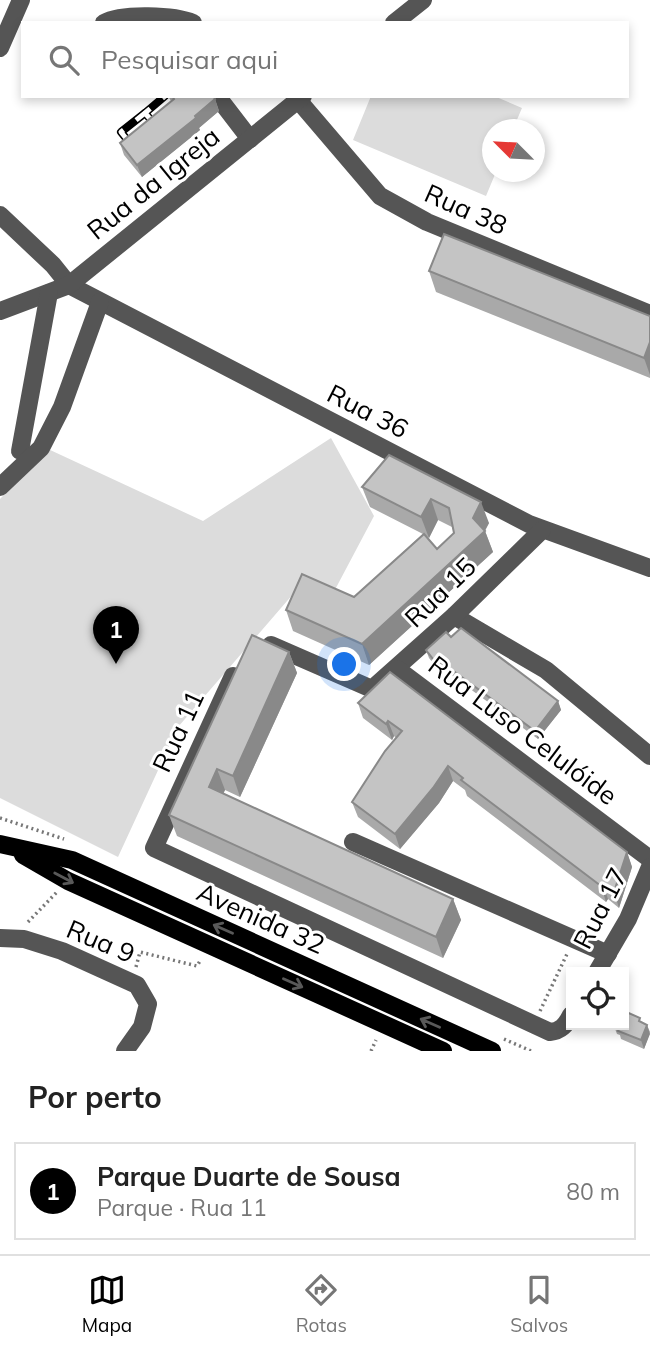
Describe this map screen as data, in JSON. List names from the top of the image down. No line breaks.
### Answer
{"streets":{"main road":["Avenida 32"],"street":["Rua da Igreja","Rua 38","Rua 36","Rua 15","Rua Luso Celulóide","Rua 11","Rua 17","Rua 9"]},"crossings":[["Rua da Igreja","Rua 38"],["Rua da Igreja","Rua 36"],["Rua 36","Rua 15"],["Rua 15","Rua Luso Celulóide"],["Rua 11","Avenida 32"]],"north":"top left","page":{"search":"Pesquisar aqui","pins":"1","heading":"Por perto","list":[{"mark":"1","name":"Parque Duarte de Sousa","note":"Parque · Rua 11","value":"80 m"}],"nav":["Mapa","Rotas","Salvos"]}}
